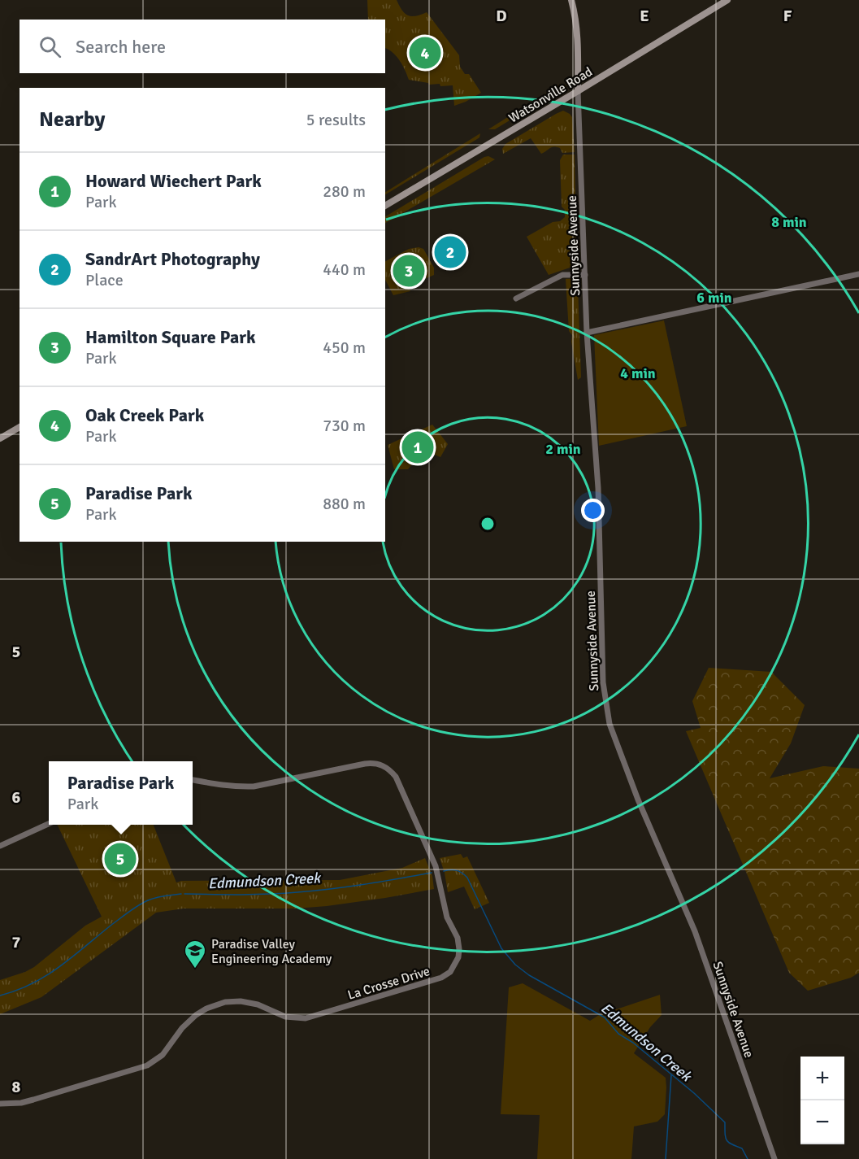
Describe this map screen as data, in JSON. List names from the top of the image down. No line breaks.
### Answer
{"streets":{"main road":["Watsonville Road"],"street":["Sunnyside Avenue","La Crosse Drive"]},"crossings":[["Watsonville Road","Sunnyside Avenue"]],"water":["Edmundson Creek"],"places":{"school or university":["Paradise Valley Engineering Academy"]},"page":{"search":"Search here","pins":["4","2","3","1","5"],"heading":["Nearby","5 results"],"list":[{"mark":"1","name":"Howard Wiechert Park","note":"Park","value":"280 m"},{"mark":"2","name":"SandrArt Photography","note":"Place","value":"440 m"},{"mark":"3","name":"Hamilton Square Park","note":"Park","value":"450 m"},{"mark":"4","name":"Oak Creek Park","note":"Park","value":"730 m"},{"mark":"5","name":"Paradise Park","note":"Park","value":"880 m"}],"popup":["Paradise Park","Park"],"map_buttons":["+","−"]},"grid":{"columns":["D","E","F"],"rows":["5","6","7","8"]},"rings":["8 min","6 min","4 min","2 min"]}
